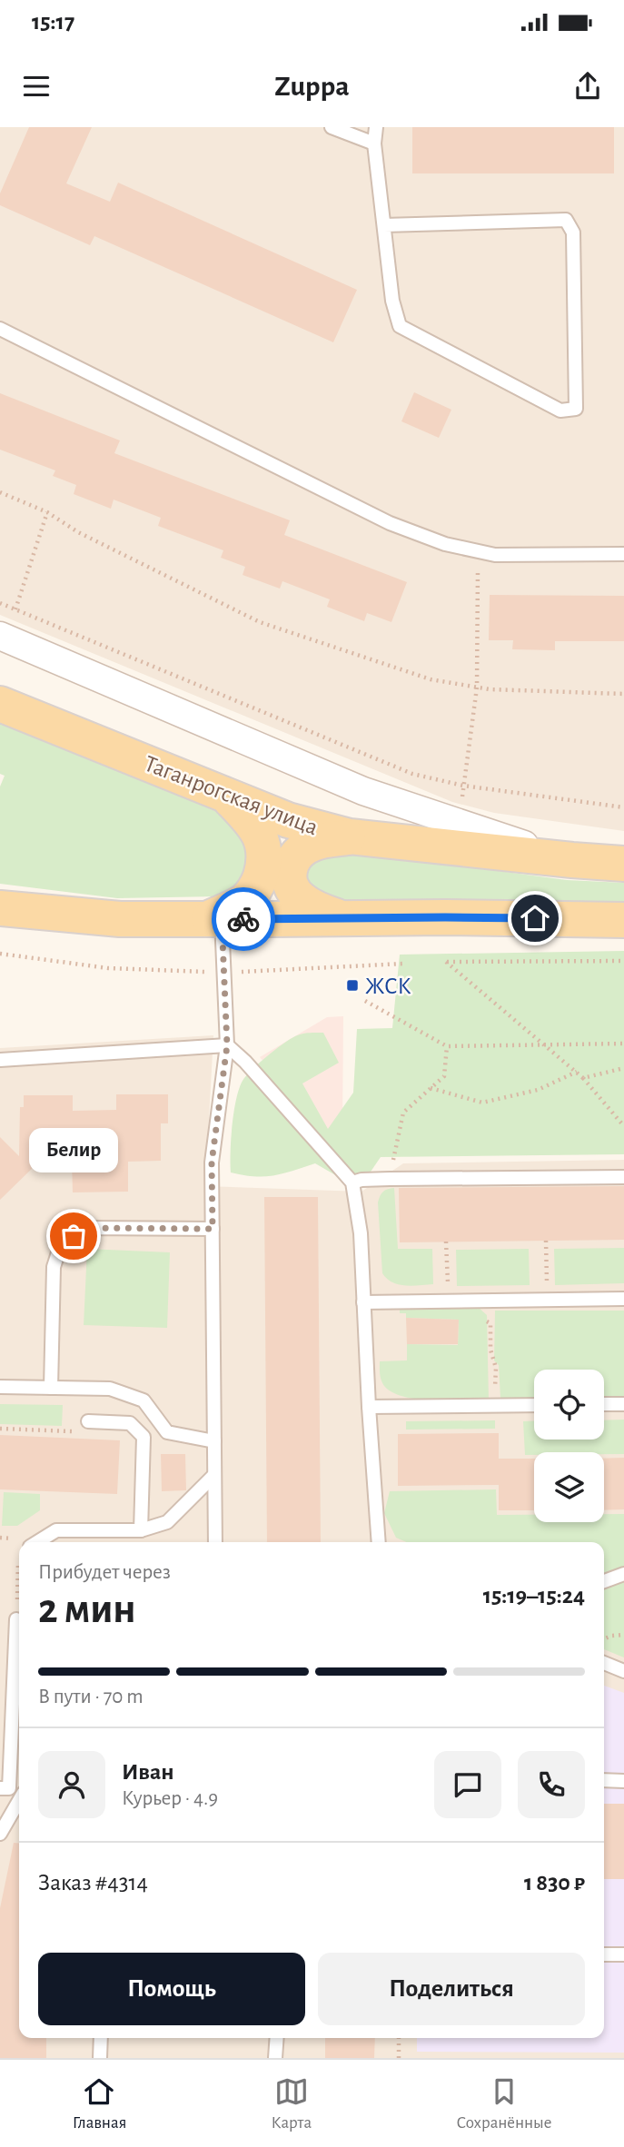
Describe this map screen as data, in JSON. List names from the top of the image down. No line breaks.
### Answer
{"streets":{"main road":["Таганрогская улица"]},"places":{"transit":["ЖСК"],"other":["Белир"]},"page":{"status":"15:17","header":"Zuppa","bubble":"Белир","heading":["2 мин","Прибудет через","15:19–15:24"],"panel":["Иван","Курьер · 4.9","Заказ #4314","1 830 ₽"],"bar":"В пути · 70 m","buttons":["Помощь","Поделиться"],"tabs":["Главная","Карта","Сохранённые"]}}
